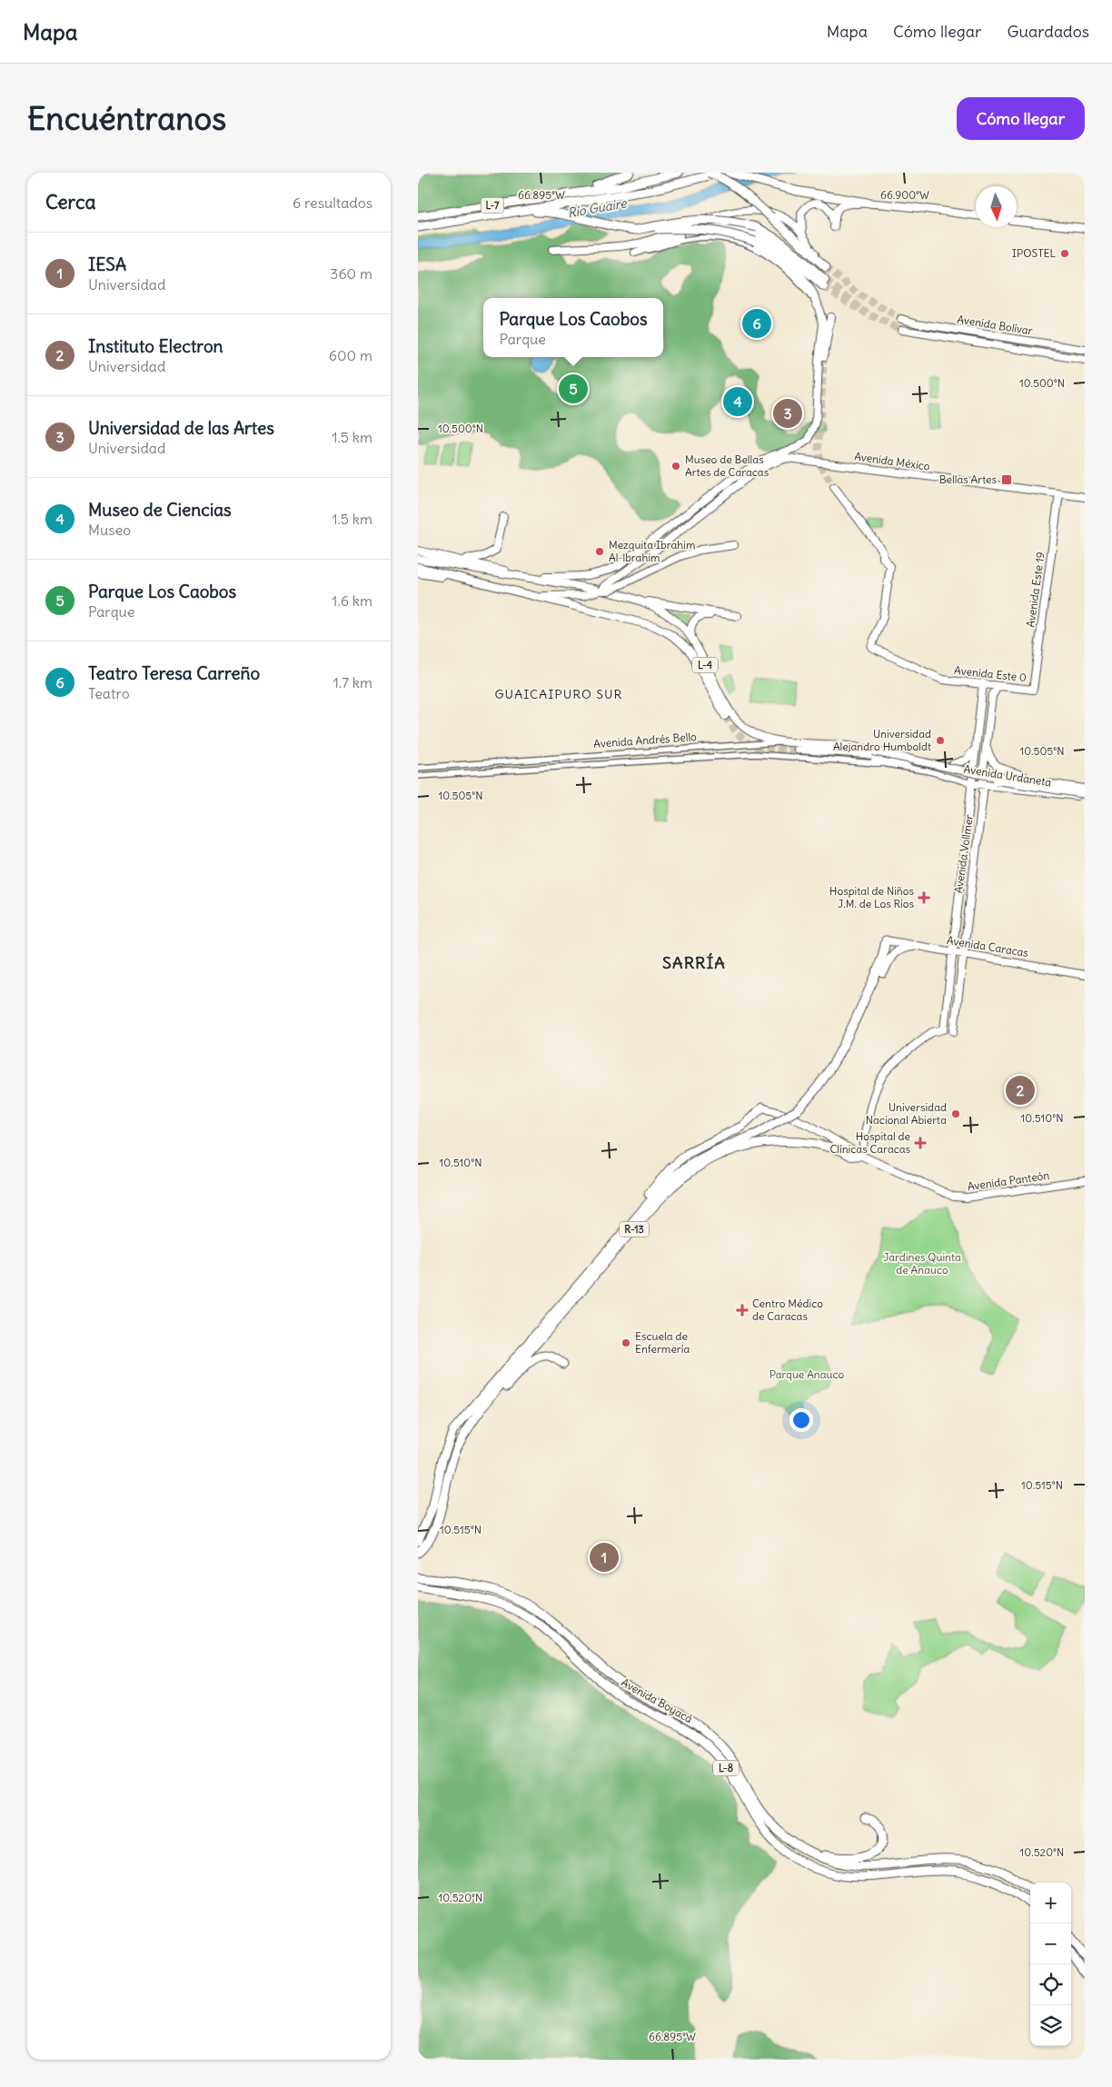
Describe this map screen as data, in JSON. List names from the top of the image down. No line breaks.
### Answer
{"streets":{"highway":["L-7","R-13","Avenida Boyacá","L-8"],"main road":["Avenida Bolívar","Avenida México","Avenida Este 19","L-4","Avenida Este 0","Avenida Andrés Bello","Avenida Urdaneta","Avenida Vollmer","Avenida Caracas","Avenida Panteón"]},"crossings":[["Avenida México","Avenida Este 19"],["Avenida Este 19","Avenida Este 0"],["L-4","Avenida Andrés Bello"],["Avenida Este 0","Avenida Vollmer"],["Avenida Andrés Bello","Avenida Urdaneta"],["Avenida Urdaneta","Avenida Vollmer"],["Avenida Vollmer","Avenida Caracas"],["Avenida Vollmer","Avenida Panteón"],["Avenida Vollmer","R-13"],["Avenida Caracas","R-13"],["Avenida Panteón","R-13"]],"districts":["GUAICAIPURO SUR","SARRÍA"],"water":["Río Guaire"],"parks":["Jardines Quinta de Anauco","Parque Anauco"],"places":{"other":["IPOSTEL","Museo de Bellas Artes de Caracas","Mezquita Ibrahim Al-lbrahim","Universidad Alejandro Humboldt","Universidad Nacional Abierta","Escuela de Enfermería"],"transit":["Bellas Artes"],"health":["Hospital de Niños J.M. de Los Ríos","Hospital de Clínicas Caracas","Centro Médico de Caracas"]},"north":"bottom","page":{"header":"Mapa","nav":["Mapa","Cómo llegar","Guardados"],"buttons":"Cómo llegar","title":"Encuéntranos","heading":["Cerca","6 resultados"],"list":[{"mark":"1","name":"IESA","note":"Universidad","value":"360 m"},{"mark":"2","name":"Instituto Electron","note":"Universidad","value":"600 m"},{"mark":"3","name":"Universidad de las Artes","note":"Universidad","value":"1.5 km"},{"mark":"4","name":"Museo de Ciencias","note":"Museo","value":"1.5 km"},{"mark":"5","name":"Parque Los Caobos","note":"Parque","value":"1.6 km"},{"mark":"6","name":"Teatro Teresa Carreño","note":"Teatro","value":"1.7 km"}],"popup":["Parque Los Caobos","Parque"],"pins":["6","5","4","3","2","1"],"map_buttons":["+","−"]},"coordinates":["66.895°W","66.900°W","10.500°N","10.505°N","10.510°N","10.515°N","10.520°N"]}
